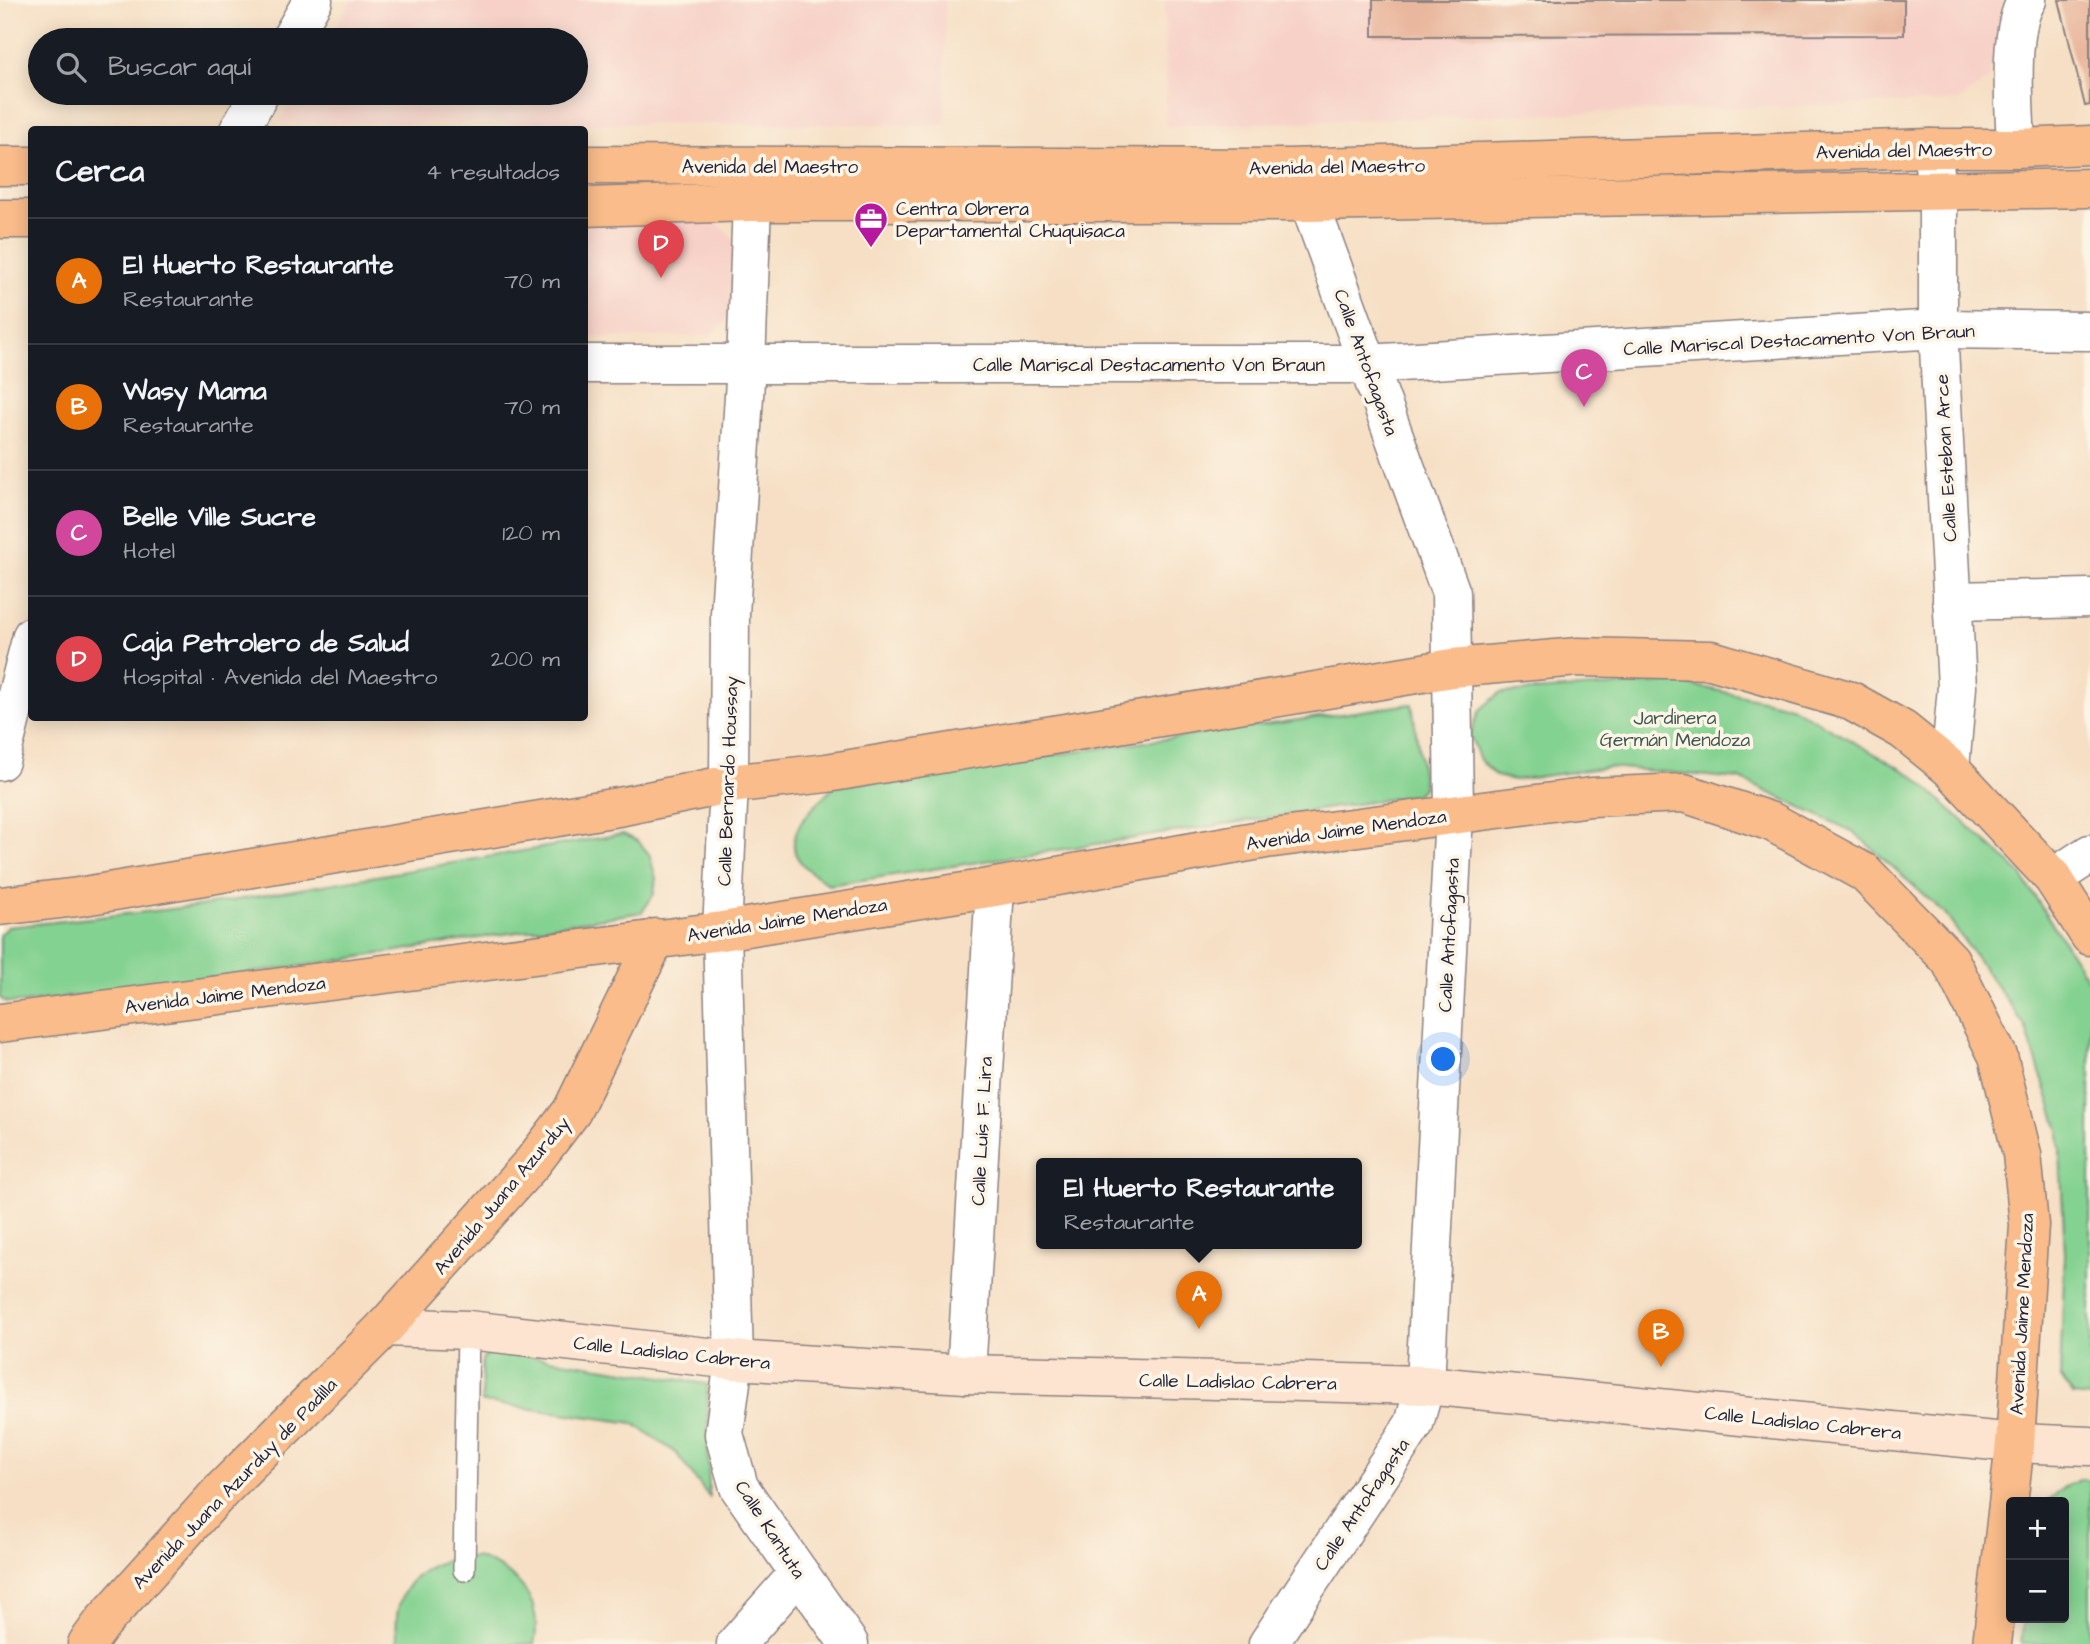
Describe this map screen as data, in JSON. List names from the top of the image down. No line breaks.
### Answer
{"streets":{"main road":["Avenida del Maestro","Avenida Jaime Mendoza","Avenida Juana Azurduy","Calle Ladislao Cabrera","Avenida Juana Azurduy de Padilla"],"street":["Calle Mariscal Destacamento Von Braun","Calle Antofagasta","Calle Esteban Arce","Calle Bernardo Houssay","Calle Luís F. Lira","Calle Kantuta"]},"crossings":[["Avenida del Maestro","Calle Antofagasta"],["Avenida del Maestro","Calle Esteban Arce"],["Avenida del Maestro","Calle Bernardo Houssay"],["Calle Mariscal Destacamento Von Braun","Calle Antofagasta"],["Calle Mariscal Destacamento Von Braun","Calle Esteban Arce"],["Calle Mariscal Destacamento Von Braun","Calle Bernardo Houssay"],["Calle Antofagasta","Avenida Jaime Mendoza"],["Calle Antofagasta","Calle Ladislao Cabrera"],["Calle Bernardo Houssay","Avenida Jaime Mendoza"],["Calle Bernardo Houssay","Calle Ladislao Cabrera"],["Calle Bernardo Houssay","Calle Kantuta"],["Avenida Jaime Mendoza","Calle Luís F. Lira"],["Avenida Jaime Mendoza","Avenida Juana Azurduy"],["Avenida Jaime Mendoza","Calle Ladislao Cabrera"],["Calle Luís F. Lira","Calle Ladislao Cabrera"],["Avenida Juana Azurduy","Calle Ladislao Cabrera"],["Avenida Juana Azurduy","Avenida Juana Azurduy de Padilla"],["Calle Ladislao Cabrera","Avenida Juana Azurduy de Padilla"],["Calle Ladislao Cabrera","Calle Kantuta"]],"parks":["Jardinera Germán Mendoza"],"places":{"office":["Centra Obrera Departamental Chuquisaca"]},"page":{"search":"Buscar aquí","heading":["Cerca","4 resultados"],"list":[{"mark":"A","name":"El Huerto Restaurante","note":"Restaurante","value":"70 m"},{"mark":"B","name":"Wasy Mama","note":"Restaurante","value":"70 m"},{"mark":"C","name":"Belle Ville Sucre","note":"Hotel","value":"120 m"},{"mark":"D","name":"Caja Petrolero de Salud","note":"Hospital · Avenida del Maestro","value":"200 m"}],"pins":["D","C","A","B"],"popup":["El Huerto Restaurante","Restaurante"],"map_buttons":["+","−"]}}
